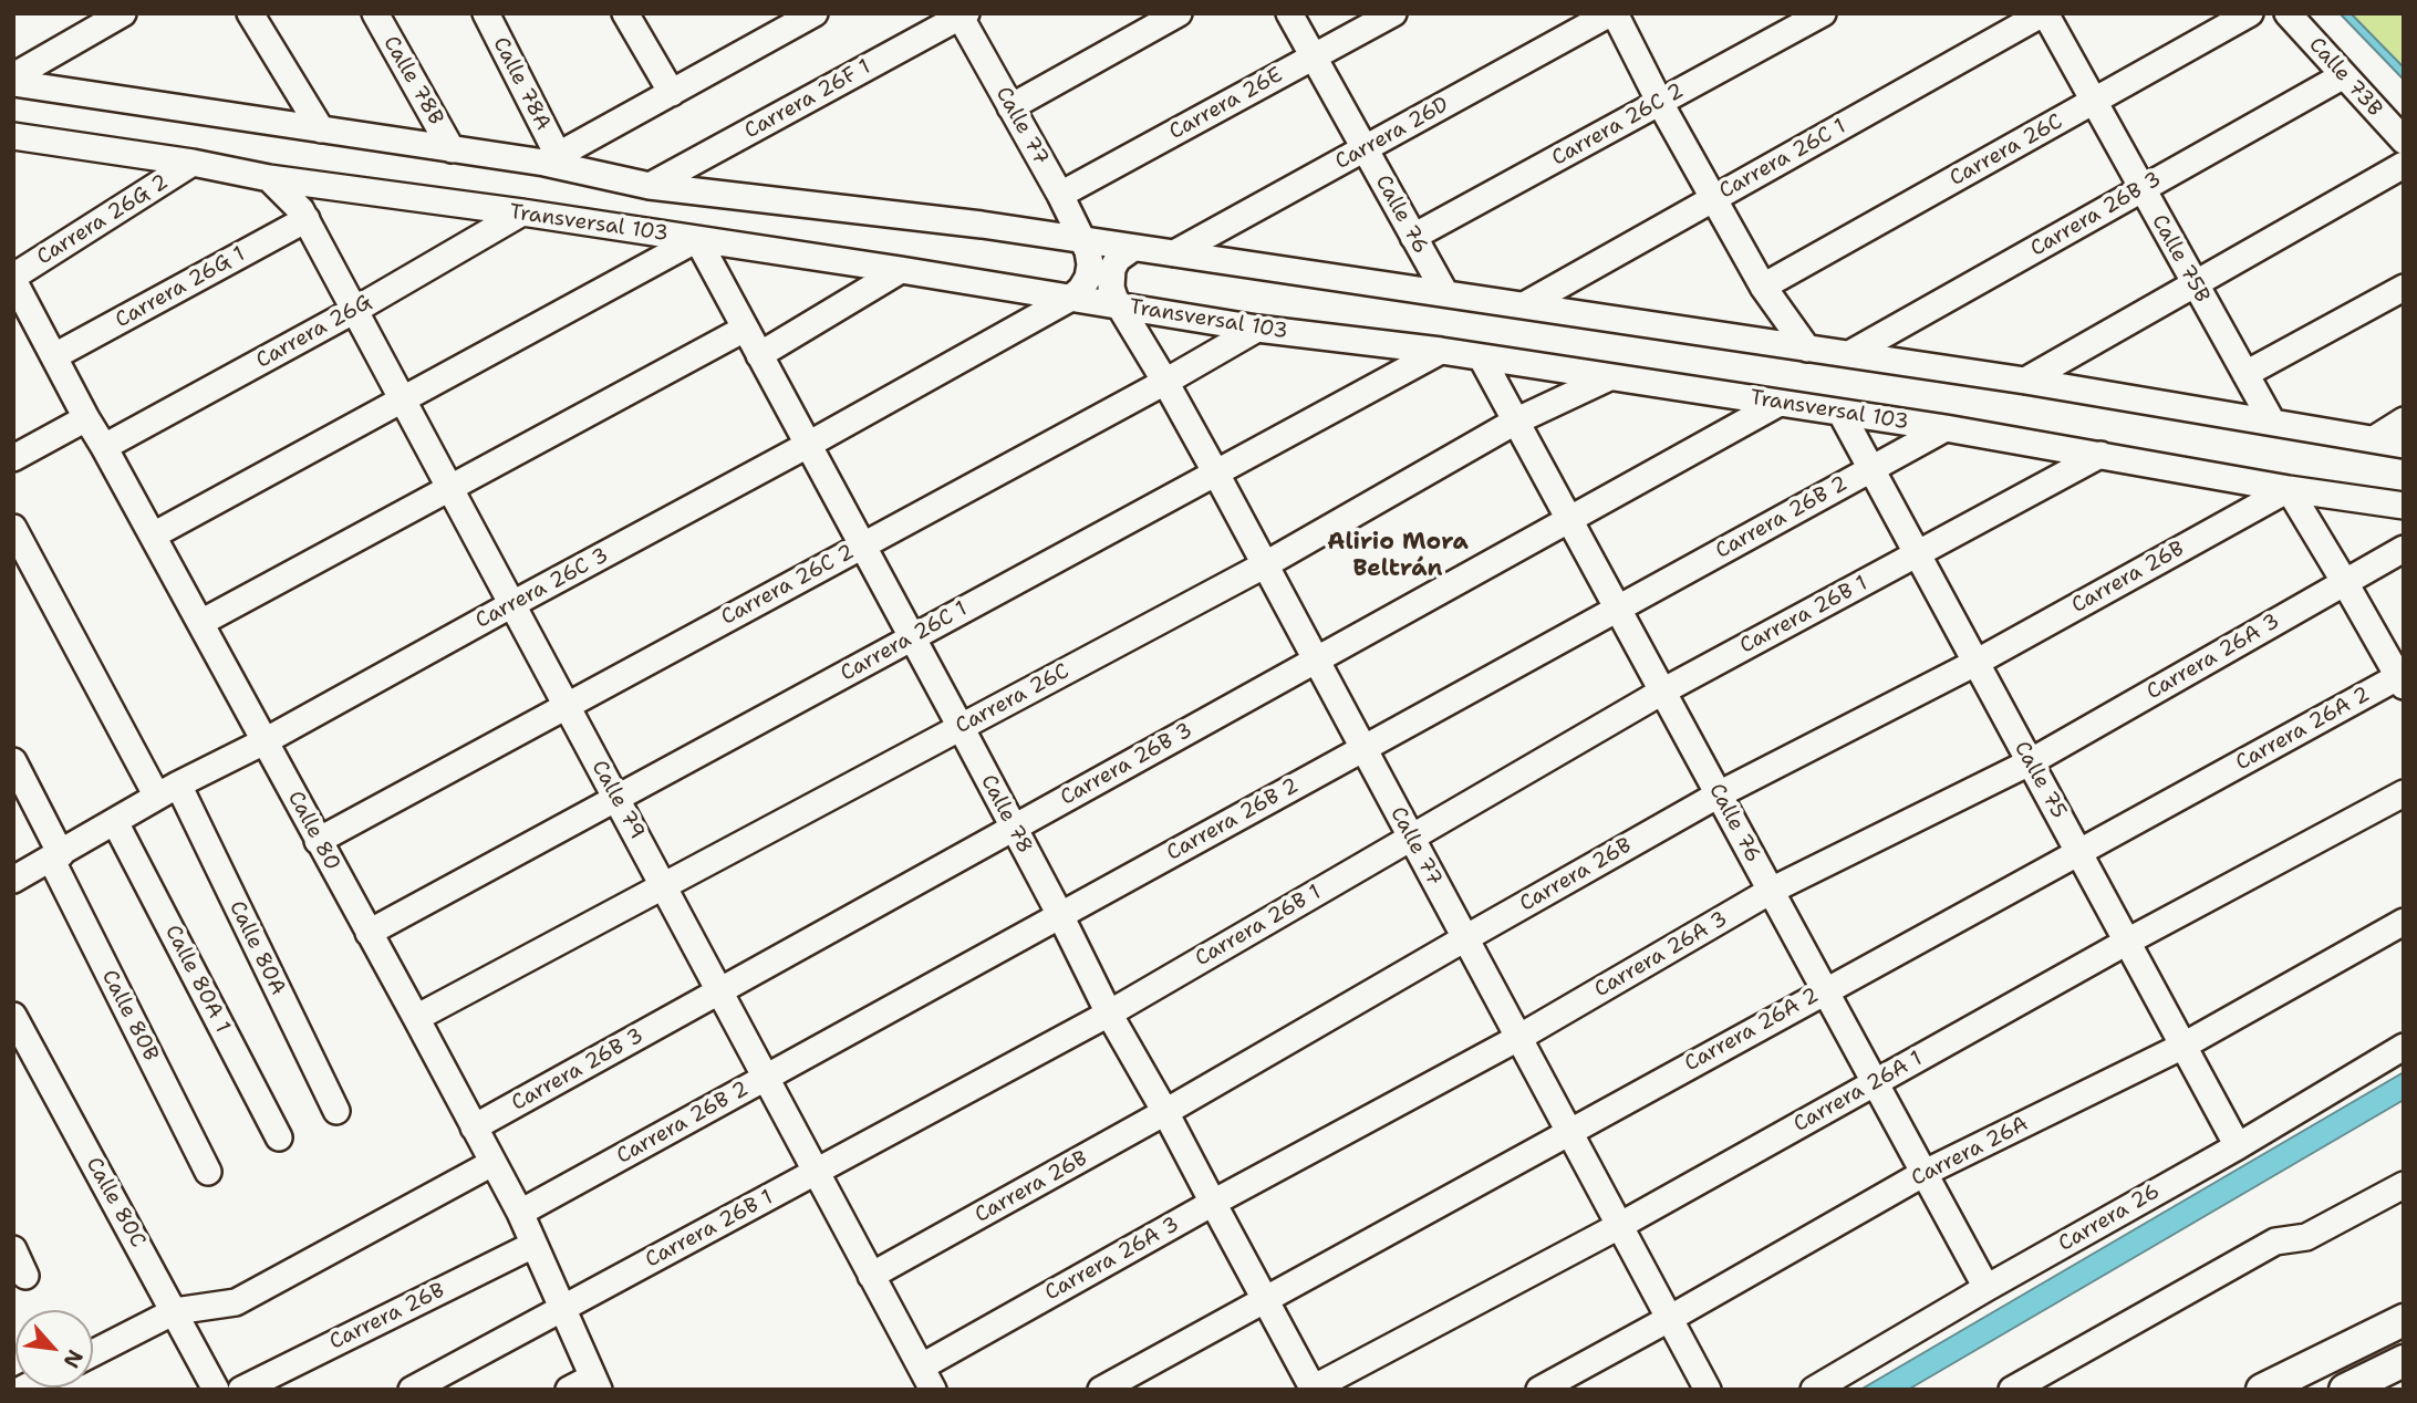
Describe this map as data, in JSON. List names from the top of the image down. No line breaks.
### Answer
{"streets":{"street":["Calle 73B","Calle 78B","Calle 78A","Carrera 26F 1","Carrera 26E","Carrera 26C 2","Calle 77","Carrera 26D","Carrera 26C","Carrera 26C 1","Calle 76","Carrera 26B 3","Carrera 26G 2","Transversal 103","Calle 75B","Carrera 26G 1","Carrera 26G","Carrera 26B 2","Carrera 26B","Carrera 26C 3","Carrera 26B 1","Carrera 26A 3","Carrera 26A 2","Calle 75","Calle 79","Calle 78","Calle 80","Calle 80A","Calle 80A 1","Calle 80B","Carrera 26A 1","Carrera 26A","Calle 80C","Carrera 26"]},"crossings":[["Calle 73B","Carrera 26B 3"],["Carrera 26F 1","Calle 77"],["Carrera 26E","Calle 77"],["Carrera 26E","Calle 76"],["Carrera 26C 2","Calle 77"],["Carrera 26C 2","Calle 76"],["Carrera 26C 2","Transversal 103"],["Carrera 26C 2","Calle 79"],["Carrera 26C 2","Calle 78"],["Carrera 26C 2","Calle 80"],["Calle 77","Carrera 26C"],["Calle 77","Carrera 26C 1"],["Calle 77","Carrera 26B 3"],["Calle 77","Transversal 103"],["Calle 77","Carrera 26B 2"],["Calle 77","Carrera 26B"],["Calle 77","Carrera 26C 3"],["Calle 77","Carrera 26B 1"],["Calle 77","Carrera 26A 3"],["Calle 77","Carrera 26A 2"],["Calle 77","Carrera 26A 1"],["Calle 77","Carrera 26A"],["Carrera 26D","Calle 76"],["Carrera 26C","Calle 76"],["Carrera 26C","Transversal 103"],["Carrera 26C","Calle 75B"],["Carrera 26C","Calle 79"],["Carrera 26C","Calle 78"],["Carrera 26C","Calle 80"],["Carrera 26C 1","Transversal 103"],["Carrera 26C 1","Calle 75B"],["Carrera 26C 1","Calle 79"],["Carrera 26C 1","Calle 78"],["Carrera 26C 1","Calle 80"],["Calle 76","Carrera 26B 3"],["Calle 76","Transversal 103"],["Calle 76","Carrera 26B 2"],["Calle 76","Carrera 26B"],["Calle 76","Carrera 26B 1"],["Calle 76","Carrera 26A 3"],["Calle 76","Carrera 26A 2"],["Calle 76","Carrera 26A 1"],["Calle 76","Carrera 26A"],["Calle 76","Carrera 26"],["Carrera 26B 3","Transversal 103"],["Carrera 26B 3","Calle 75B"],["Carrera 26B 3","Calle 79"],["Carrera 26B 3","Calle 78"],["Carrera 26B 3","Calle 80"],["Carrera 26G 2","Transversal 103"],["Carrera 26G 2","Calle 80"],["Transversal 103","Carrera 26G"],["Transversal 103","Carrera 26B 2"],["Transversal 103","Carrera 26B"],["Transversal 103","Carrera 26C 3"],["Transversal 103","Carrera 26B 1"],["Transversal 103","Calle 75"],["Transversal 103","Calle 79"],["Transversal 103","Calle 78"],["Carrera 26G 1","Calle 79"],["Carrera 26G 1","Calle 80"],["Carrera 26G","Calle 79"],["Carrera 26G","Calle 80"],["Carrera 26B 2","Calle 75"],["Carrera 26B 2","Calle 79"],["Carrera 26B 2","Calle 78"],["Carrera 26B 2","Calle 80"],["Carrera 26B","Calle 75"],["Carrera 26B","Calle 79"],["Carrera 26B","Calle 78"],["Carrera 26B","Calle 80"],["Carrera 26C 3","Calle 79"],["Carrera 26C 3","Calle 78"],["Carrera 26C 3","Calle 80"],["Carrera 26C 3","Calle 80A"],["Carrera 26C 3","Calle 80A 1"],["Carrera 26C 3","Calle 80B"],["Carrera 26B 1","Calle 75"],["Carrera 26B 1","Calle 79"],["Carrera 26B 1","Calle 78"],["Carrera 26B 1","Calle 80"],["Carrera 26A 3","Calle 75"],["Carrera 26A 3","Calle 79"],["Carrera 26A 3","Calle 78"],["Carrera 26A 2","Calle 75"],["Carrera 26A 2","Calle 78"],["Calle 75","Carrera 26A 1"],["Calle 75","Carrera 26A"],["Calle 75","Carrera 26"],["Calle 78","Carrera 26A 1"]],"districts":["Alirio Mora Beltrán"],"north":"bottom right"}
